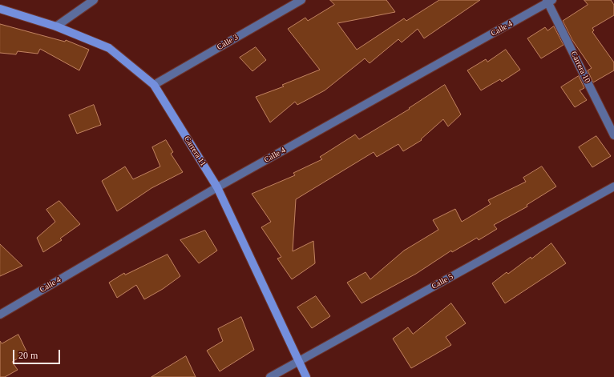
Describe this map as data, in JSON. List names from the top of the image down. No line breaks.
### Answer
{"streets":{"street":["Calle 4","Calle 3","Carrera 10","Carrera 11","Calle 5"]},"crossings":[["Calle 4","Carrera 10"],["Calle 4","Carrera 11"],["Calle 3","Carrera 11"],["Carrera 11","Calle 5"]],"scale_bar":"20 m"}
